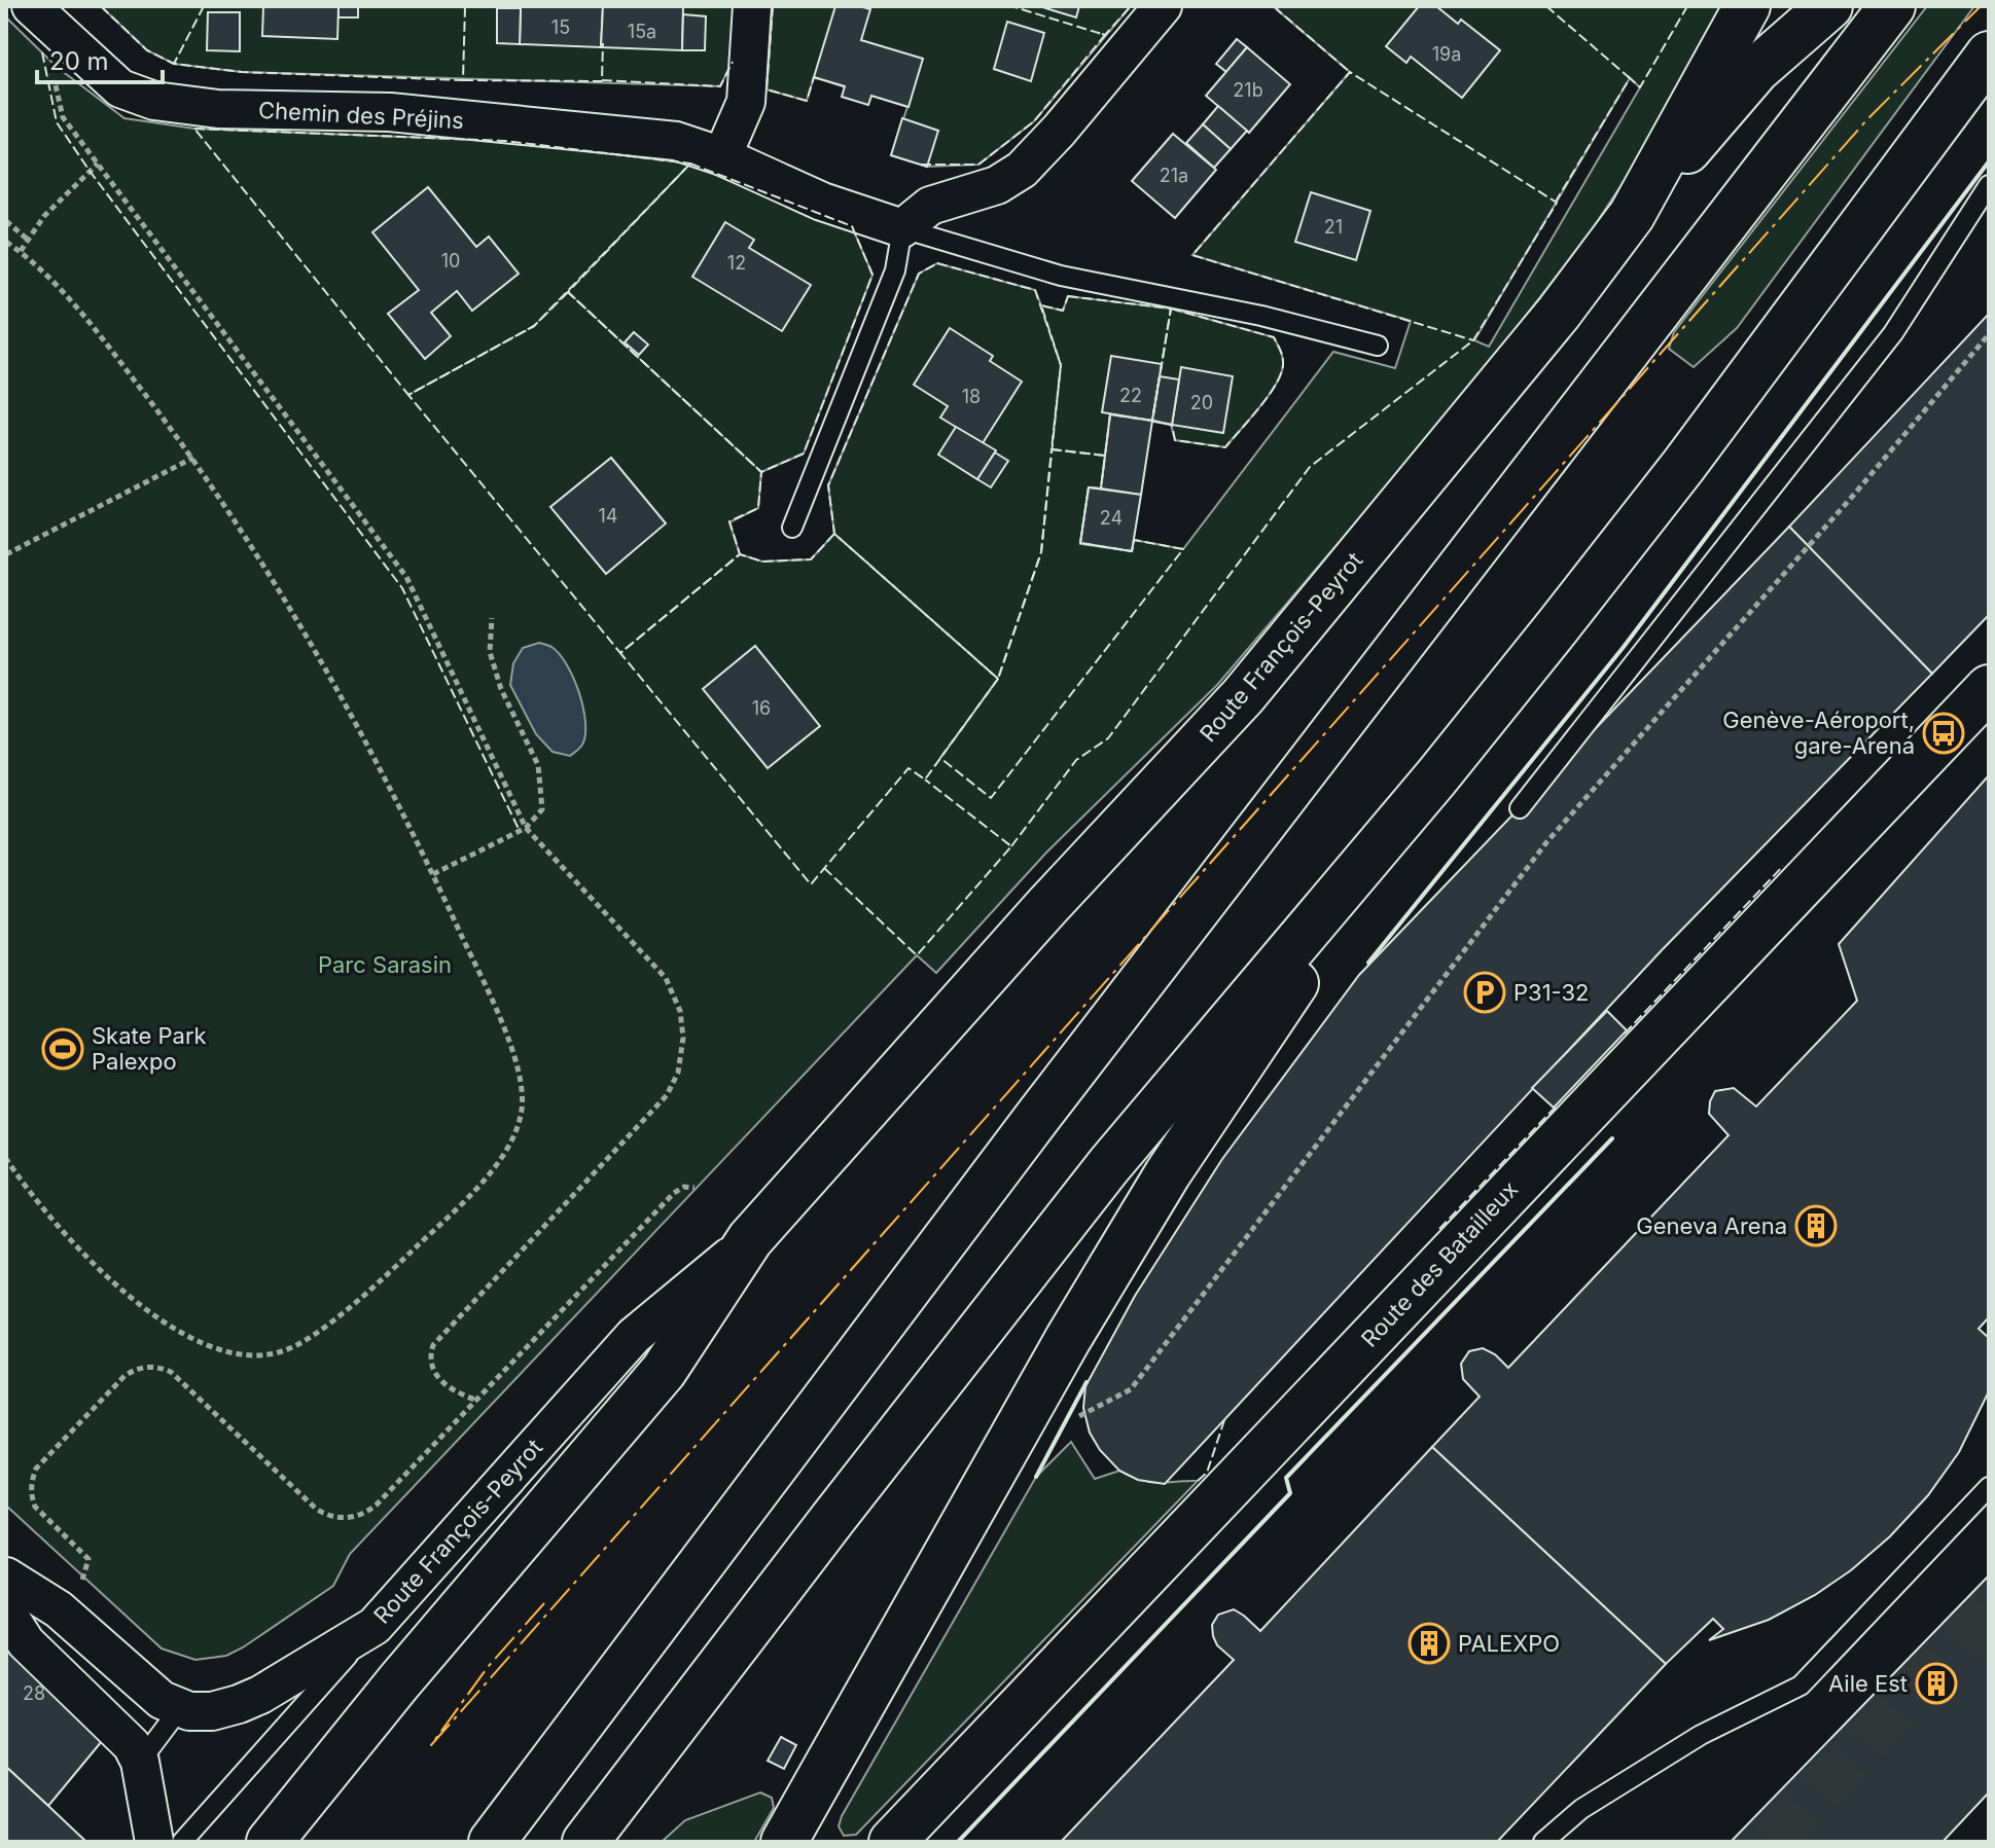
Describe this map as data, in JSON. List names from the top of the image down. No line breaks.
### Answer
{"streets":{"main road":["Route François-Peyrot","Route des Batailleux"],"street":["Chemin des Préjins"]},"parks":["Parc Sarasin"],"places":{"bus stop":["Genève-Aéroport, gare-Arena"],"parking":["P31-32"],"sports":["Skate Park Palexpo"],"building":["Geneva Arena","PALEXPO","Aile Est"]},"house_numbers":["15","15a","19a","21b","21a","21","10","12","22","18","20","14","24","16","28"],"scale_bar":"20 m"}
